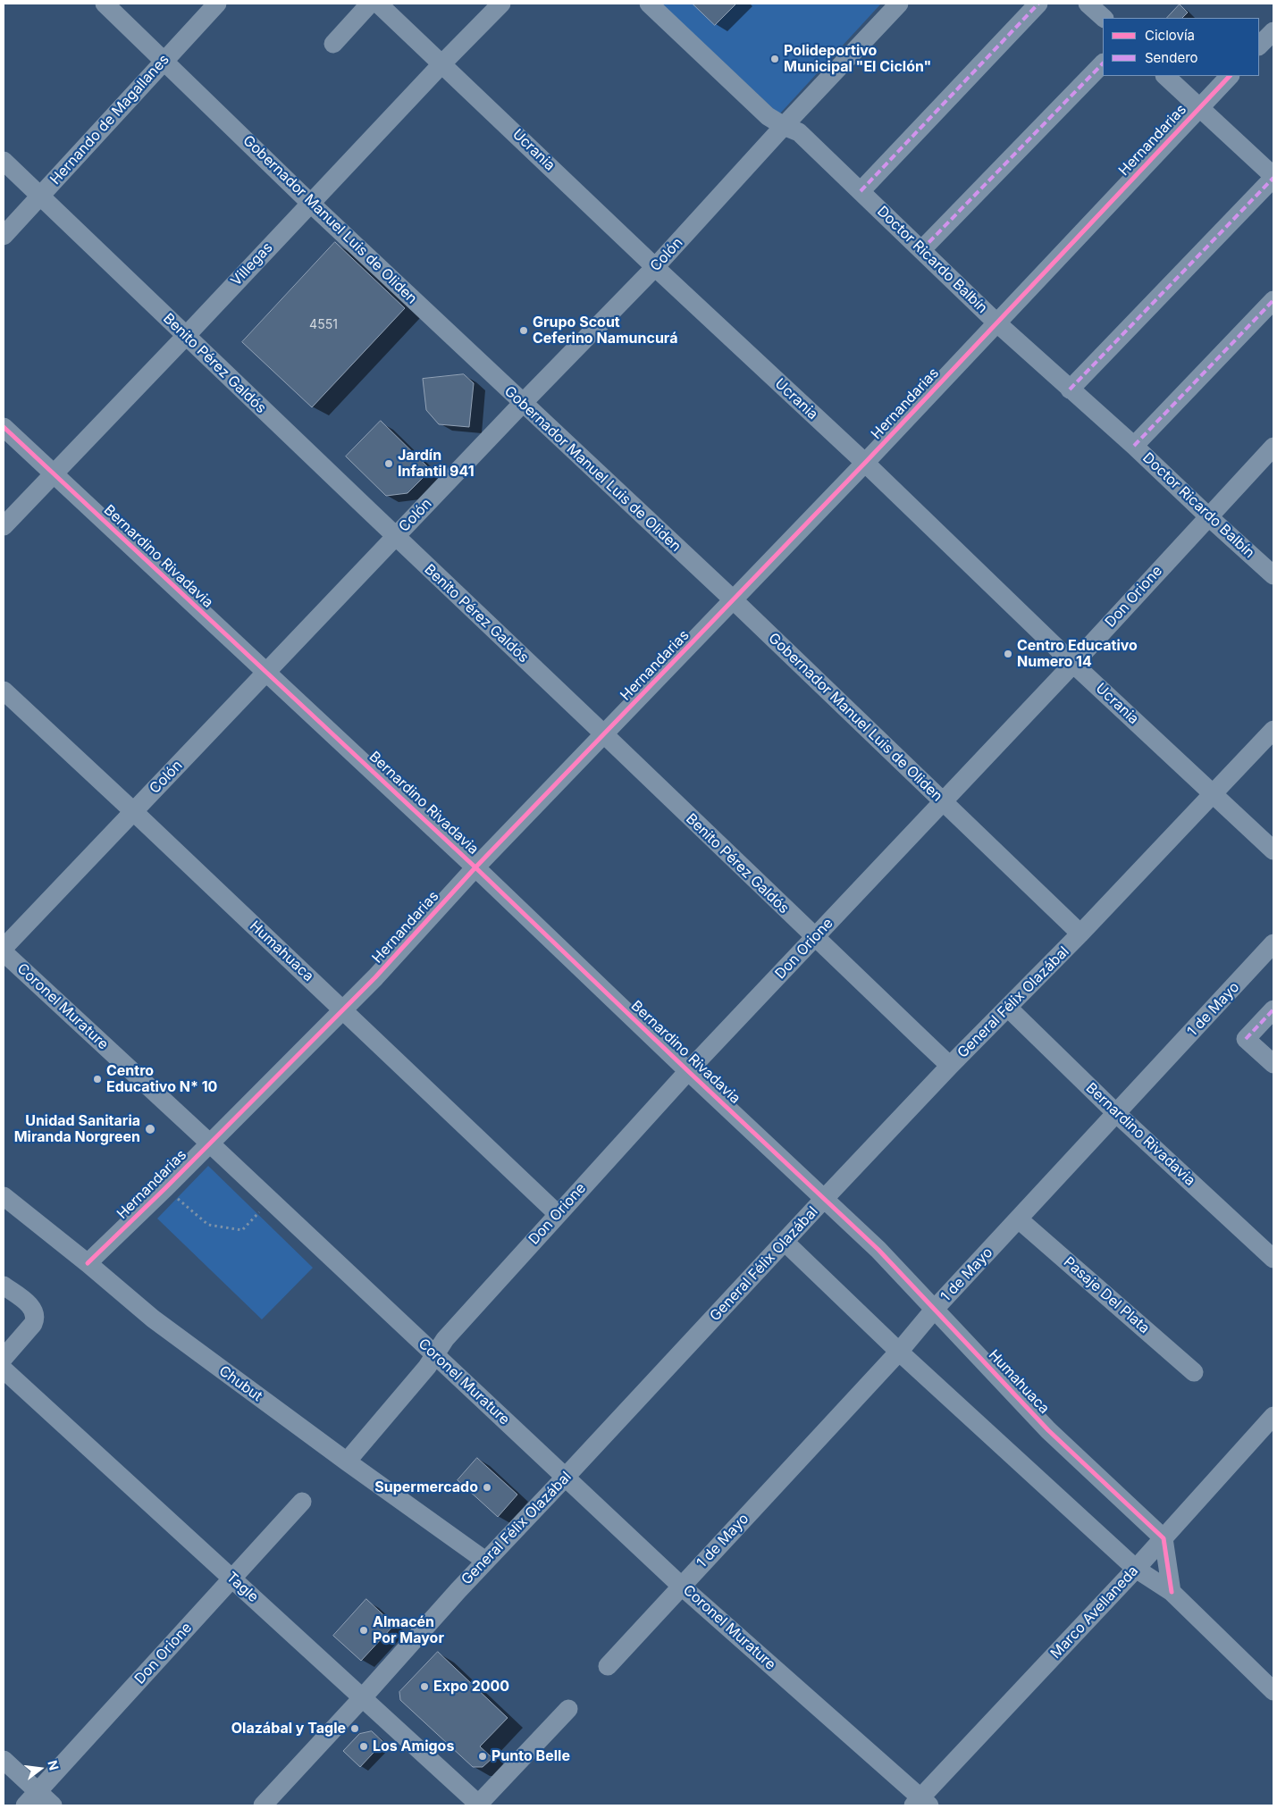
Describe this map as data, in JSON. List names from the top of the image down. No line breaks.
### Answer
{"streets":{"street":["Hernando de Magallanes","Hernandarias","Ucrania","Gobernador Manuel Luis de Oliden","Colón","Doctor Ricardo Balbín","Villegas","Benito Pérez Galdós","Bernardino Rivadavia","Don Orione","Humahuaca","General Félix Olazábal","Coronel Murature","1 de Mayo","Pasaje Del Plata","Chubut","Tagle","Marco Avellaneda"]},"crossings":[["Hernando de Magallanes","Gobernador Manuel Luis de Oliden"],["Hernando de Magallanes","Benito Pérez Galdós"],["Hernandarias","Ucrania"],["Hernandarias","Gobernador Manuel Luis de Oliden"],["Hernandarias","Doctor Ricardo Balbín"],["Hernandarias","Benito Pérez Galdós"],["Hernandarias","Bernardino Rivadavia"],["Hernandarias","Humahuaca"],["Hernandarias","Coronel Murature"],["Hernandarias","Chubut"],["Ucrania","Colón"],["Ucrania","Villegas"],["Ucrania","Don Orione"],["Ucrania","General Félix Olazábal"],["Gobernador Manuel Luis de Oliden","Colón"],["Gobernador Manuel Luis de Oliden","Villegas"],["Gobernador Manuel Luis de Oliden","Don Orione"],["Gobernador Manuel Luis de Oliden","General Félix Olazábal"],["Colón","Doctor Ricardo Balbín"],["Colón","Benito Pérez Galdós"],["Colón","Bernardino Rivadavia"],["Colón","Humahuaca"],["Doctor Ricardo Balbín","Don Orione"],["Villegas","Benito Pérez Galdós"],["Villegas","Bernardino Rivadavia"],["Benito Pérez Galdós","Don Orione"],["Benito Pérez Galdós","General Félix Olazábal"],["Bernardino Rivadavia","Don Orione"],["Bernardino Rivadavia","Humahuaca"],["Bernardino Rivadavia","General Félix Olazábal"],["Bernardino Rivadavia","1 de Mayo"],["Don Orione","Humahuaca"],["Don Orione","Coronel Murature"],["Don Orione","Chubut"],["Don Orione","Tagle"],["Humahuaca","General Félix Olazábal"],["Humahuaca","1 de Mayo"],["Humahuaca","Marco Avellaneda"],["General Félix Olazábal","Coronel Murature"],["General Félix Olazábal","Chubut"],["General Félix Olazábal","Tagle"],["Coronel Murature","1 de Mayo"],["Coronel Murature","Marco Avellaneda"],["1 de Mayo","Pasaje Del Plata"]],"places":["Polideportivo Municipal \"El Ciclón\"","Grupo Scout Ceferino Namuncurá","Jardín Infantil 941","Centro Educativo Numero 14","Centro Educativo N* 10","Unidad Sanitaria Miranda Norgreen","Supermercado","Almacén Por Mayor","Expo 2000","Olazábal y Tagle","Los Amigos","Punto Belle"],"house_numbers":["4551"],"legend":["Ciclovía","Sendero"],"north":"right"}
